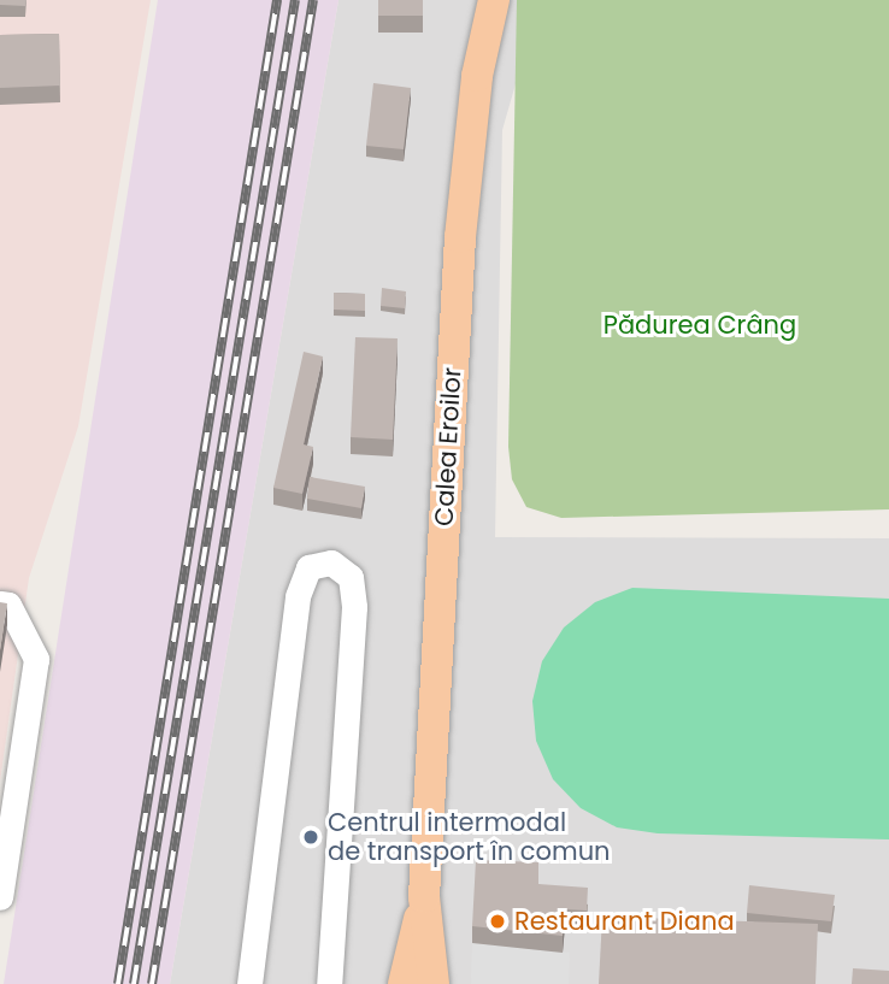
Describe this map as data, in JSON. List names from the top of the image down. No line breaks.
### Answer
{"streets":{"main road":["Calea Eroilor"]},"parks":["Pădurea Crâng"],"places":["Centrul intermodal de transport în comun","Restaurant Diana"]}
